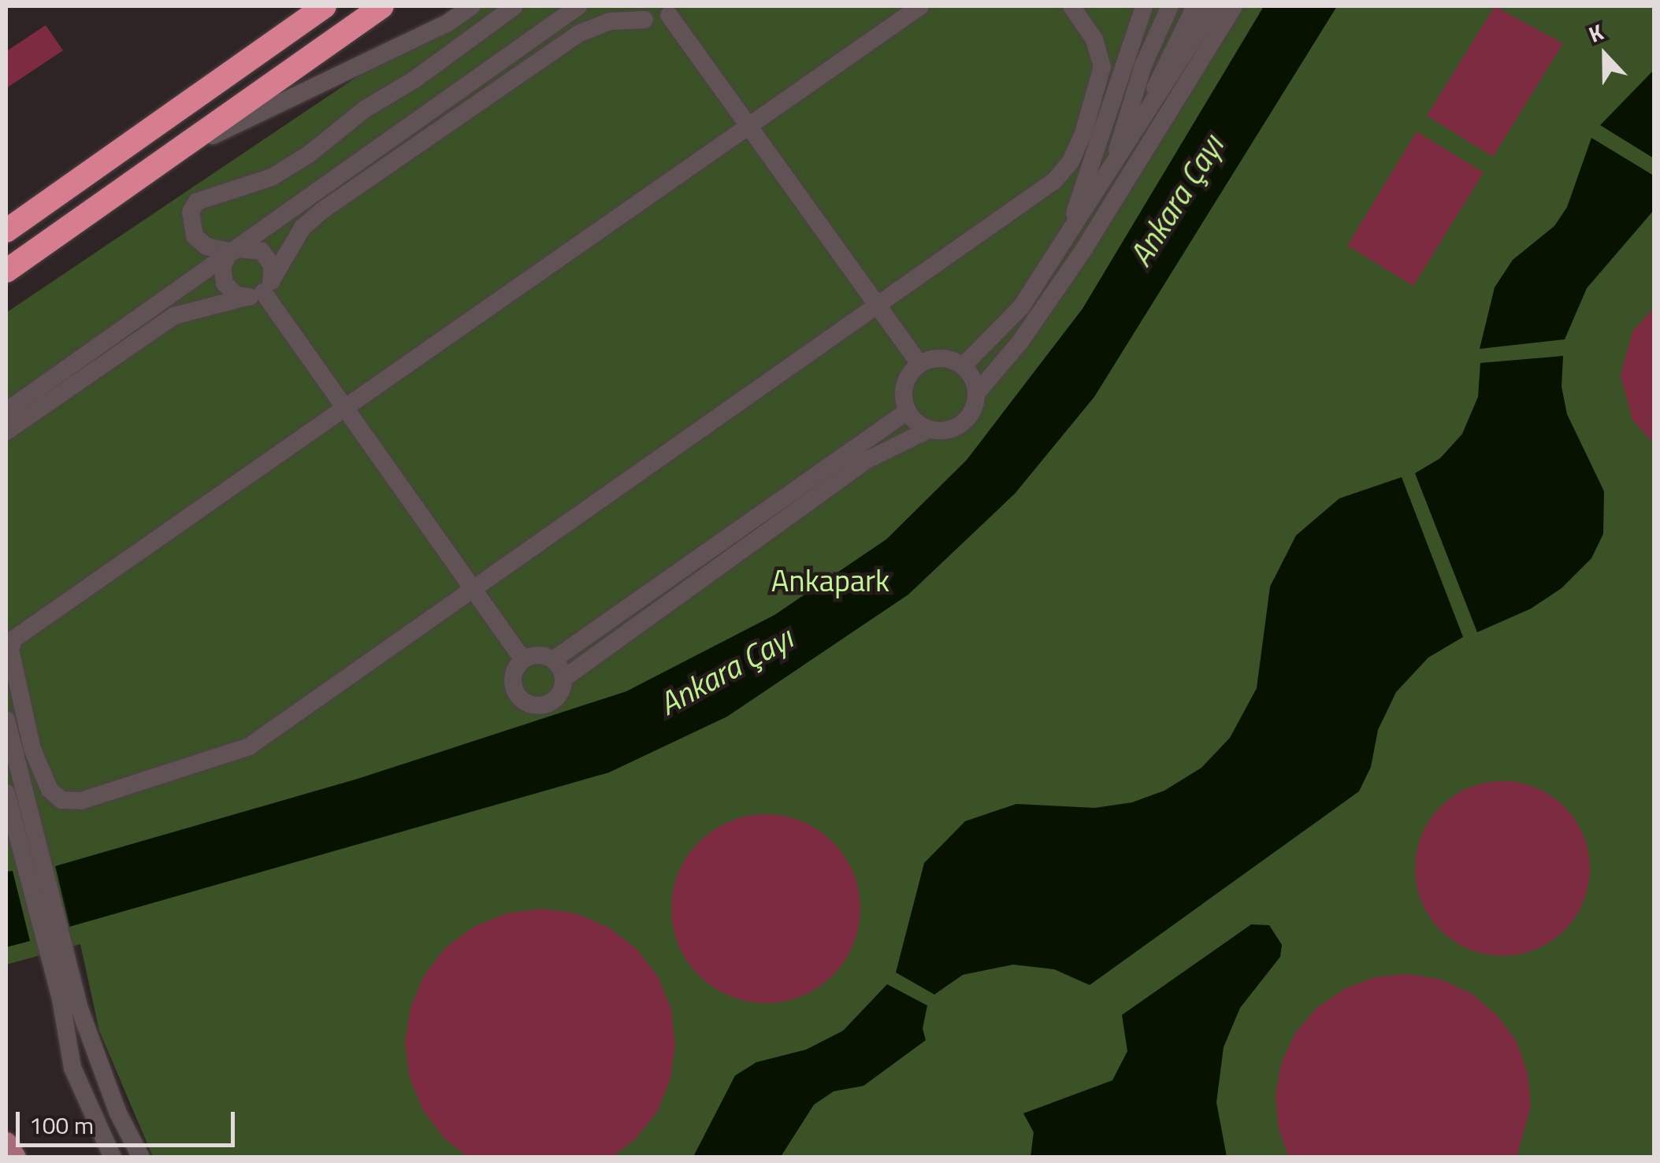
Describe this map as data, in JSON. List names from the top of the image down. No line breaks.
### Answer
{"water":["Ankara Çayı"],"parks":["Ankapark"],"scale_bar":"100 m","north":"top"}
